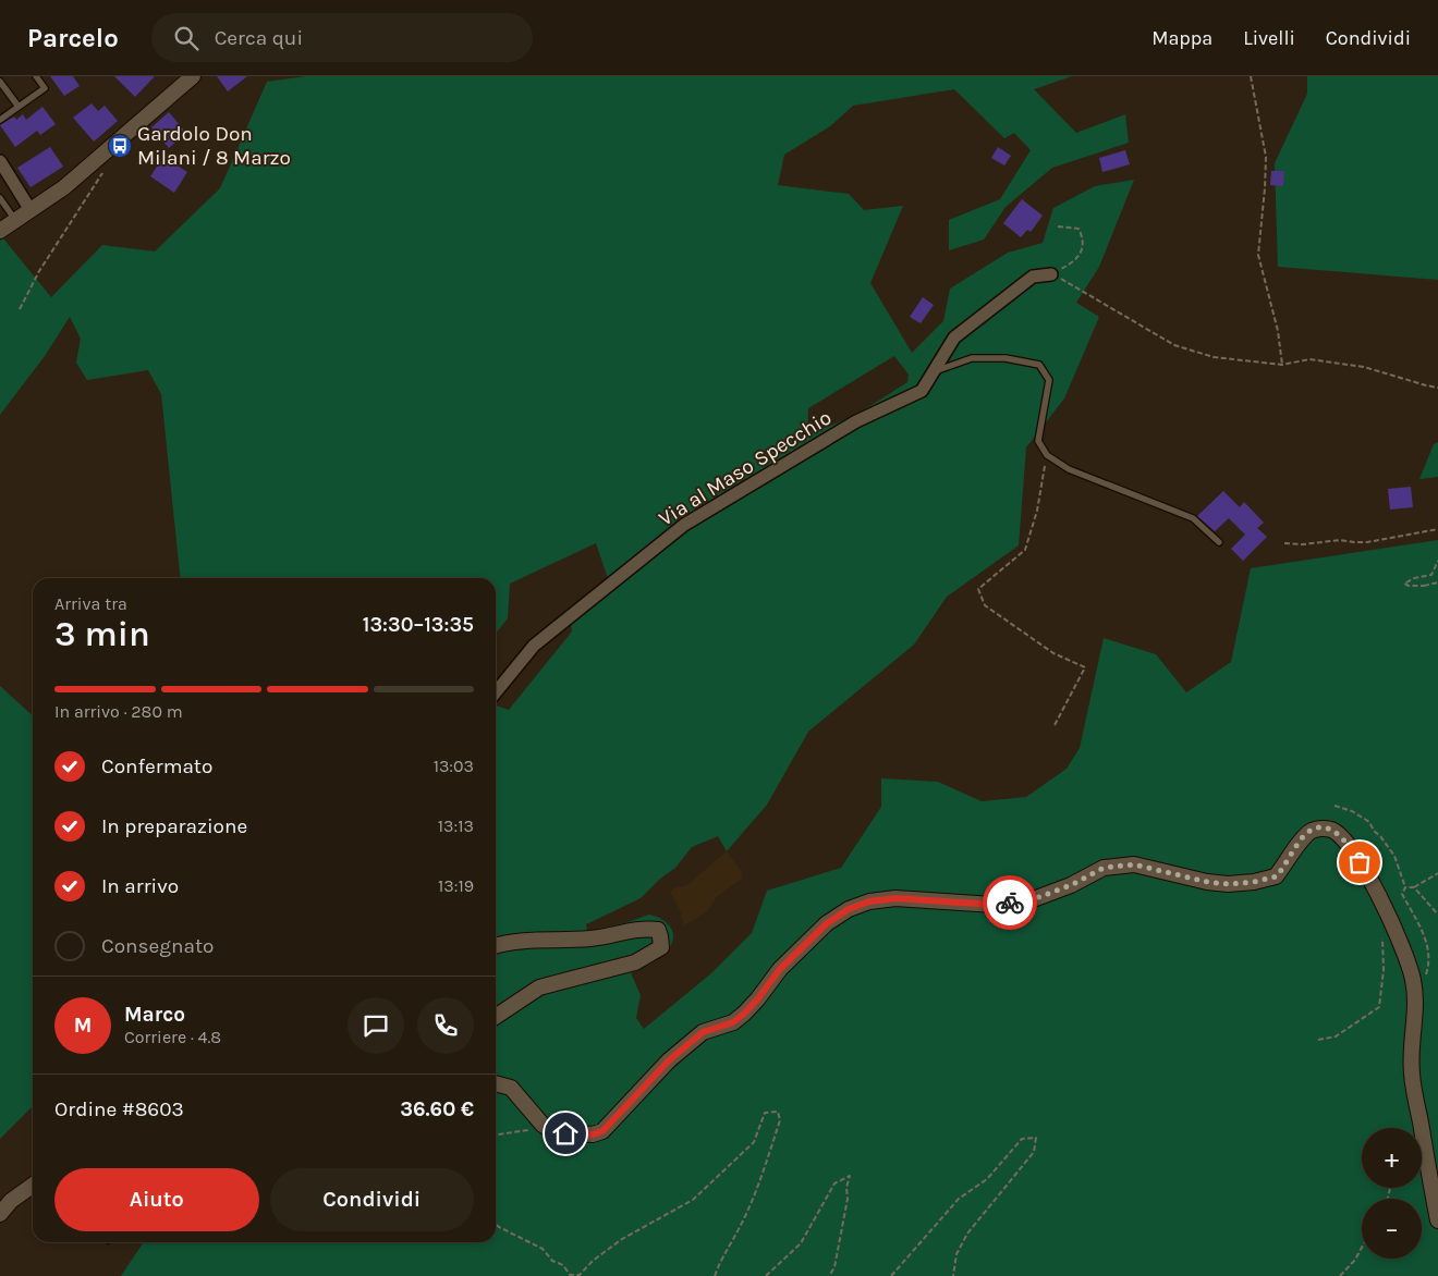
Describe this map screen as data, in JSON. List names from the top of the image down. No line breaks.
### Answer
{"streets":{"street":["Via al Maso Specchio"]},"places":{"bus stop":["Gardolo Don Milani / 8 Marzo"]},"page":{"header":"Parcelo","search":"Cerca qui","nav":["Mappa","Livelli","Condividi"],"heading":["3 min","Arriva tra","13:30–13:35"],"panel":["Marco","Corriere · 4.8","Ordine #8603","36.60 €"],"bar":"In arrivo · 280 m","list":[["Confermato","13:03"],["In preparazione","13:13"],["In arrivo","13:19"],"Consegnato"],"round":"M","map_buttons":["+","−"],"buttons":["Aiuto","Condividi"]}}
